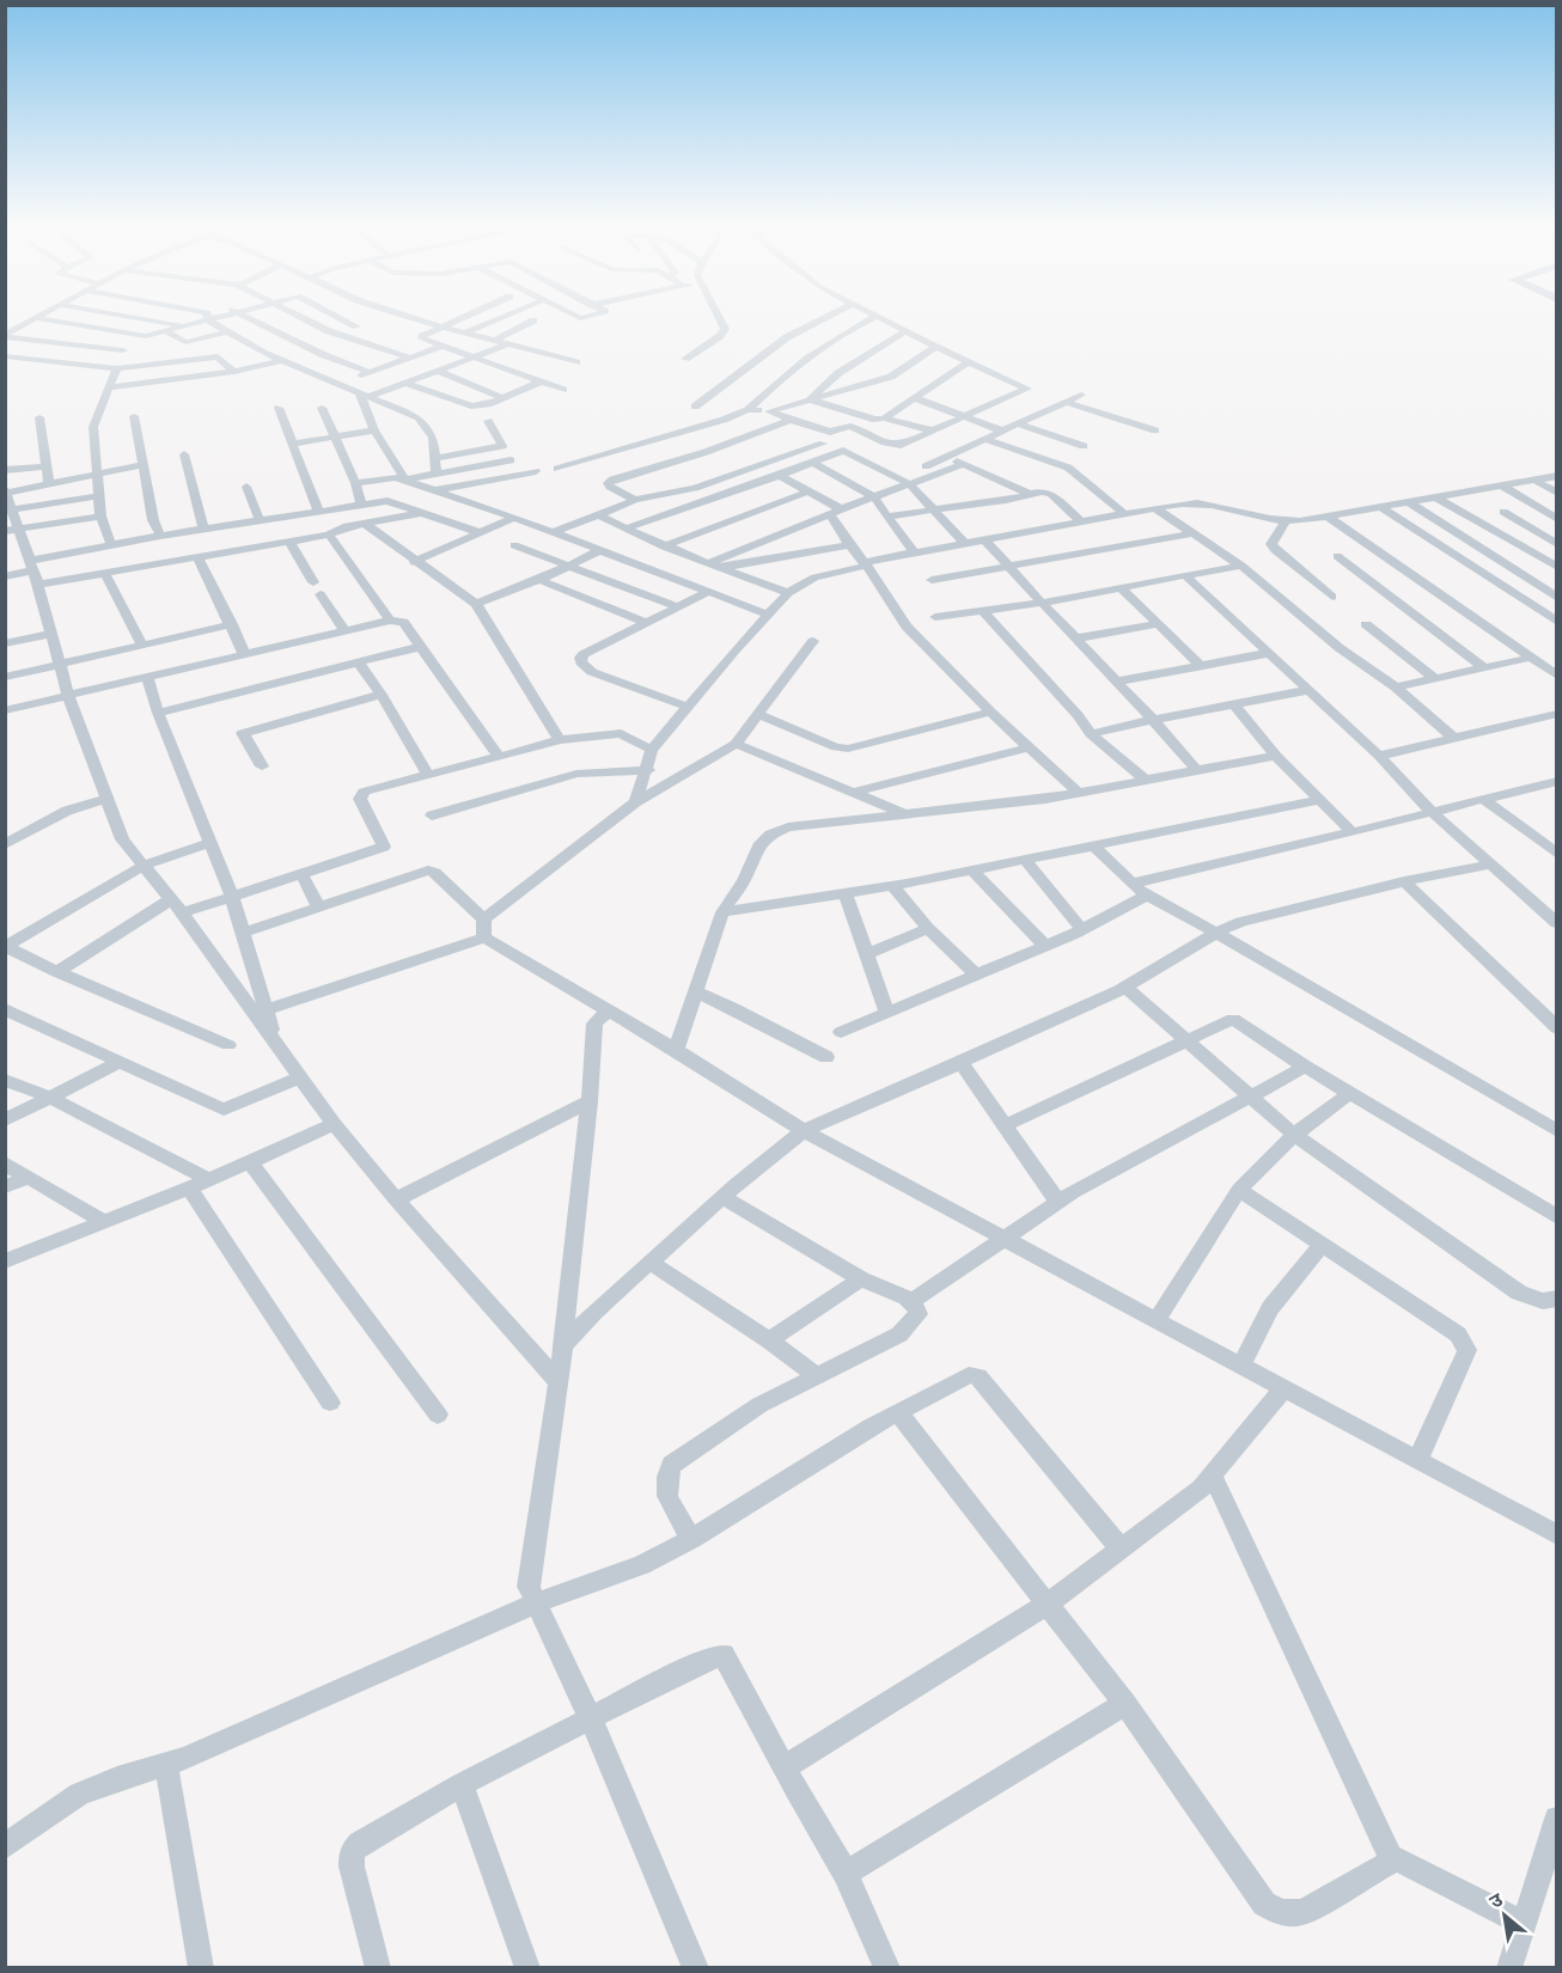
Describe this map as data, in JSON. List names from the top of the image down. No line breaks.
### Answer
{"north":"top left"}
